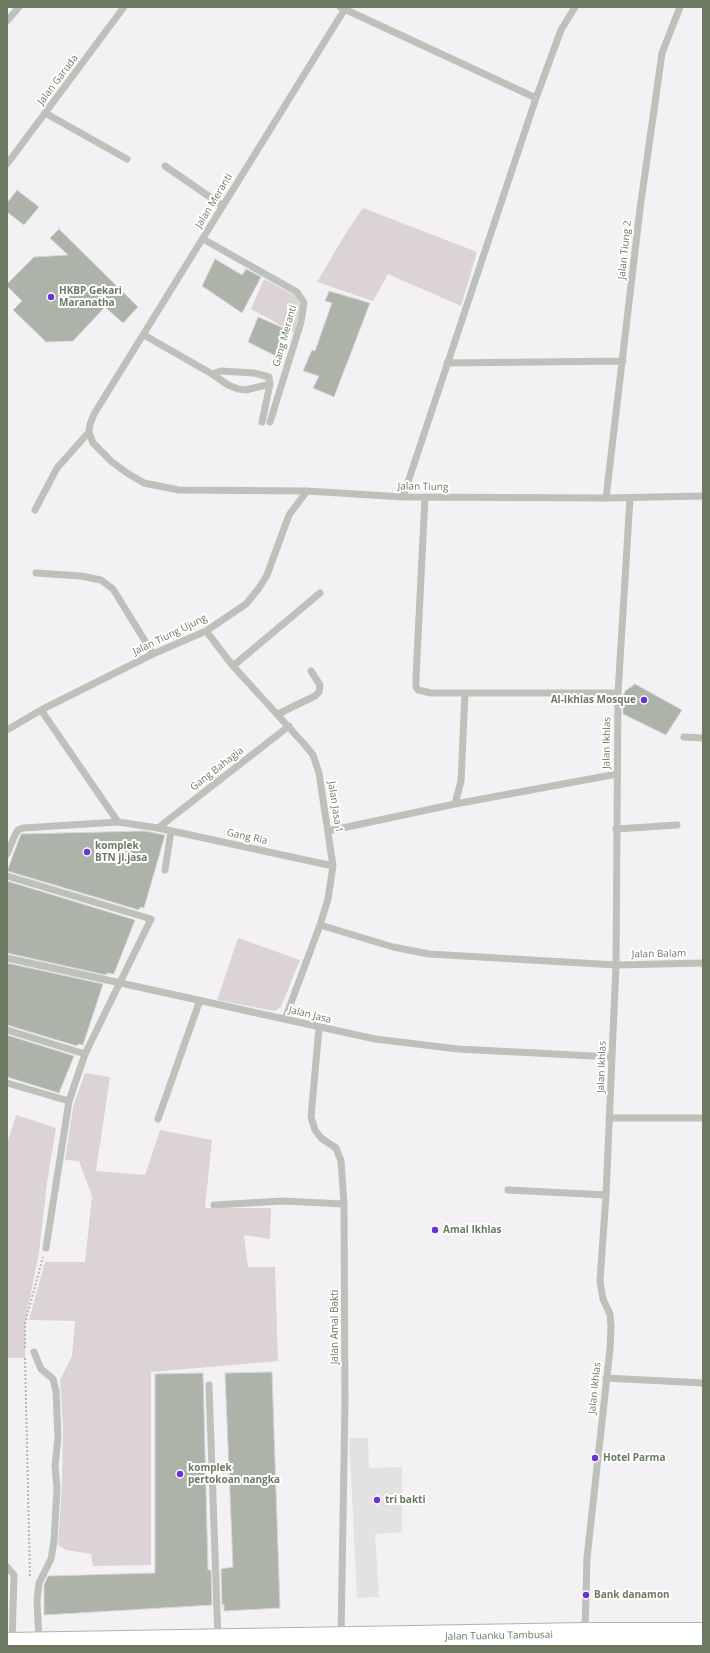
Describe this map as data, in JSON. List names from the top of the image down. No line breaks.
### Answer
{"streets":{"main road":["Jalan Tuanku Tambusai"],"street":["Jalan Garuda","Jalan Meranti","Jalan Tiung 2","Gang Meranti","Jalan Tiung","Jalan Tiung Ujung","Jalan Ikhlas","Gang Bahagia","Jalan Jasa 1","Gang Ria","Jalan Balam","Jalan Jasa","Jalan Amal Bakti"]},"crossings":[["Jalan Meranti","Gang Meranti"],["Jalan Meranti","Jalan Tiung"],["Jalan Tiung 2","Jalan Tiung"],["Jalan Tiung","Jalan Tiung Ujung"],["Jalan Tiung","Jalan Ikhlas"],["Jalan Tiung Ujung","Jalan Jasa 1"],["Jalan Ikhlas","Jalan Balam"],["Jalan Ikhlas","Jalan Jasa"],["Jalan Ikhlas","Jalan Tuanku Tambusai"],["Gang Bahagia","Jalan Jasa 1"],["Gang Bahagia","Gang Ria"],["Jalan Jasa 1","Gang Ria"],["Jalan Jasa 1","Jalan Balam"],["Jalan Jasa 1","Jalan Jasa"],["Jalan Jasa","Jalan Amal Bakti"],["Jalan Amal Bakti","Jalan Tuanku Tambusai"]],"places":["HKBP Gekari Maranatha","Al-Ikhlas Mosque","komplek BTN jl.jasa","Amal Ikhlas","Hotel Parma","komplek pertokoan nangka","tri bakti","Bank danamon"]}
